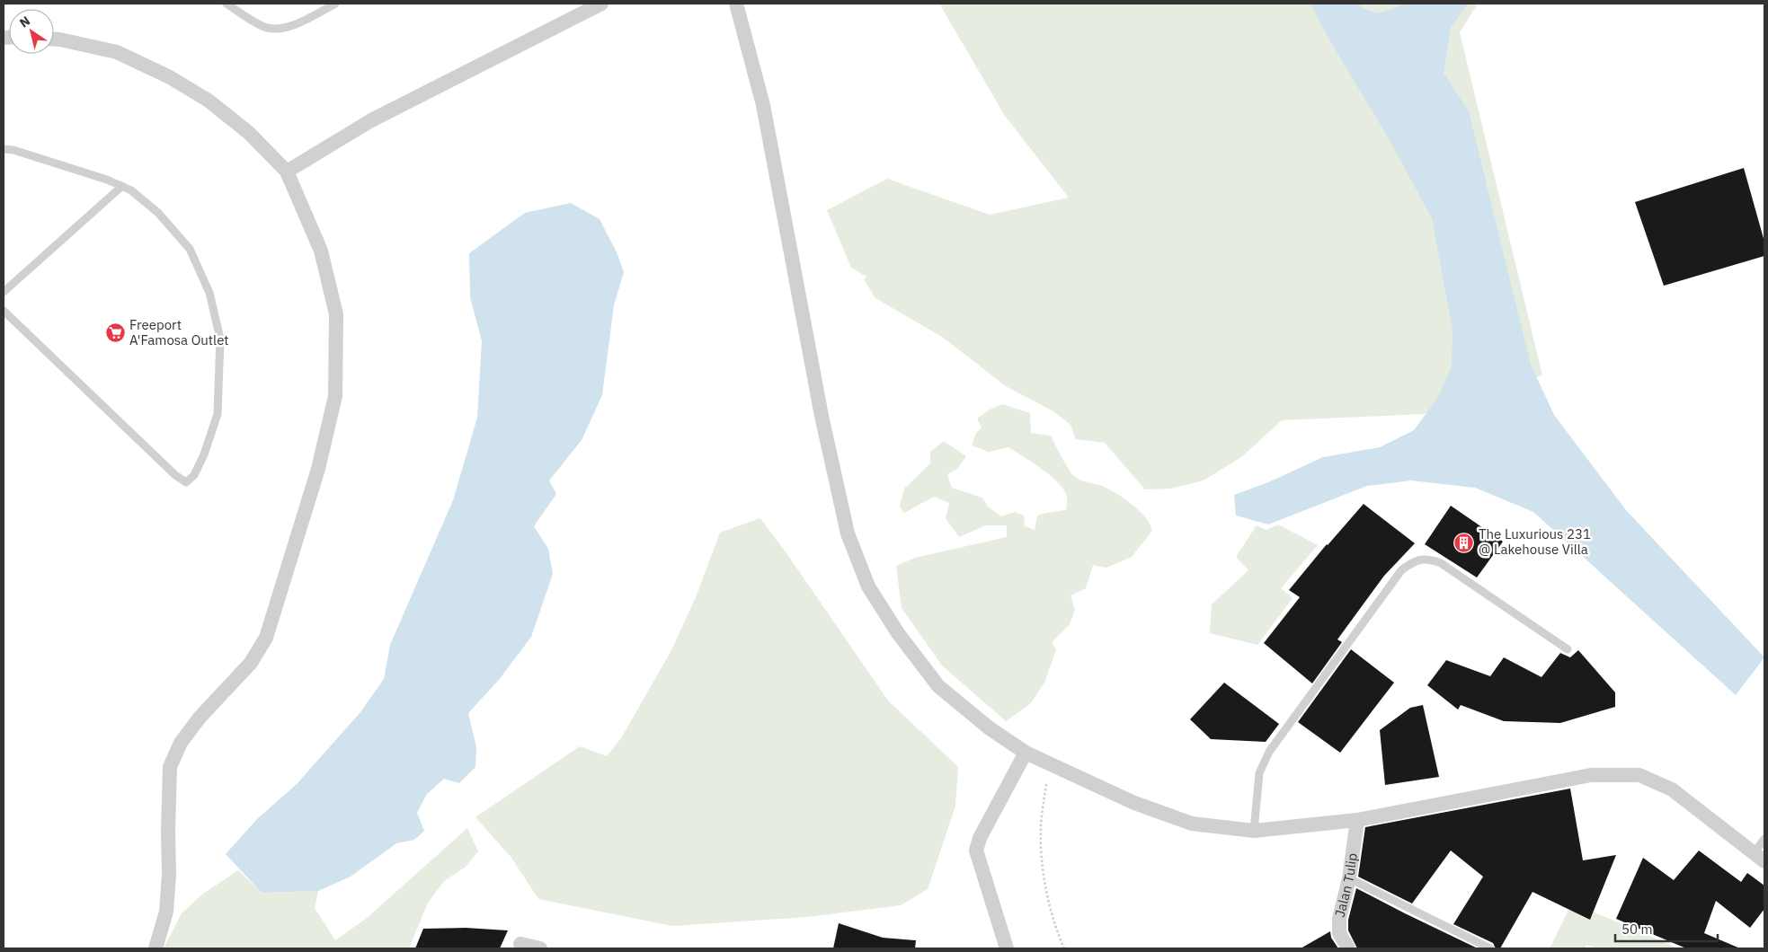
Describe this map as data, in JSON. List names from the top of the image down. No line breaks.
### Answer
{"streets":{"street":["Jalan Tulip"]},"places":{"supermarket":["Freeport A'Famosa Outlet"],"building":["The Luxurious 231 @ Lakehouse Villa"]},"scale_bar":"50 m","north":"top left"}
